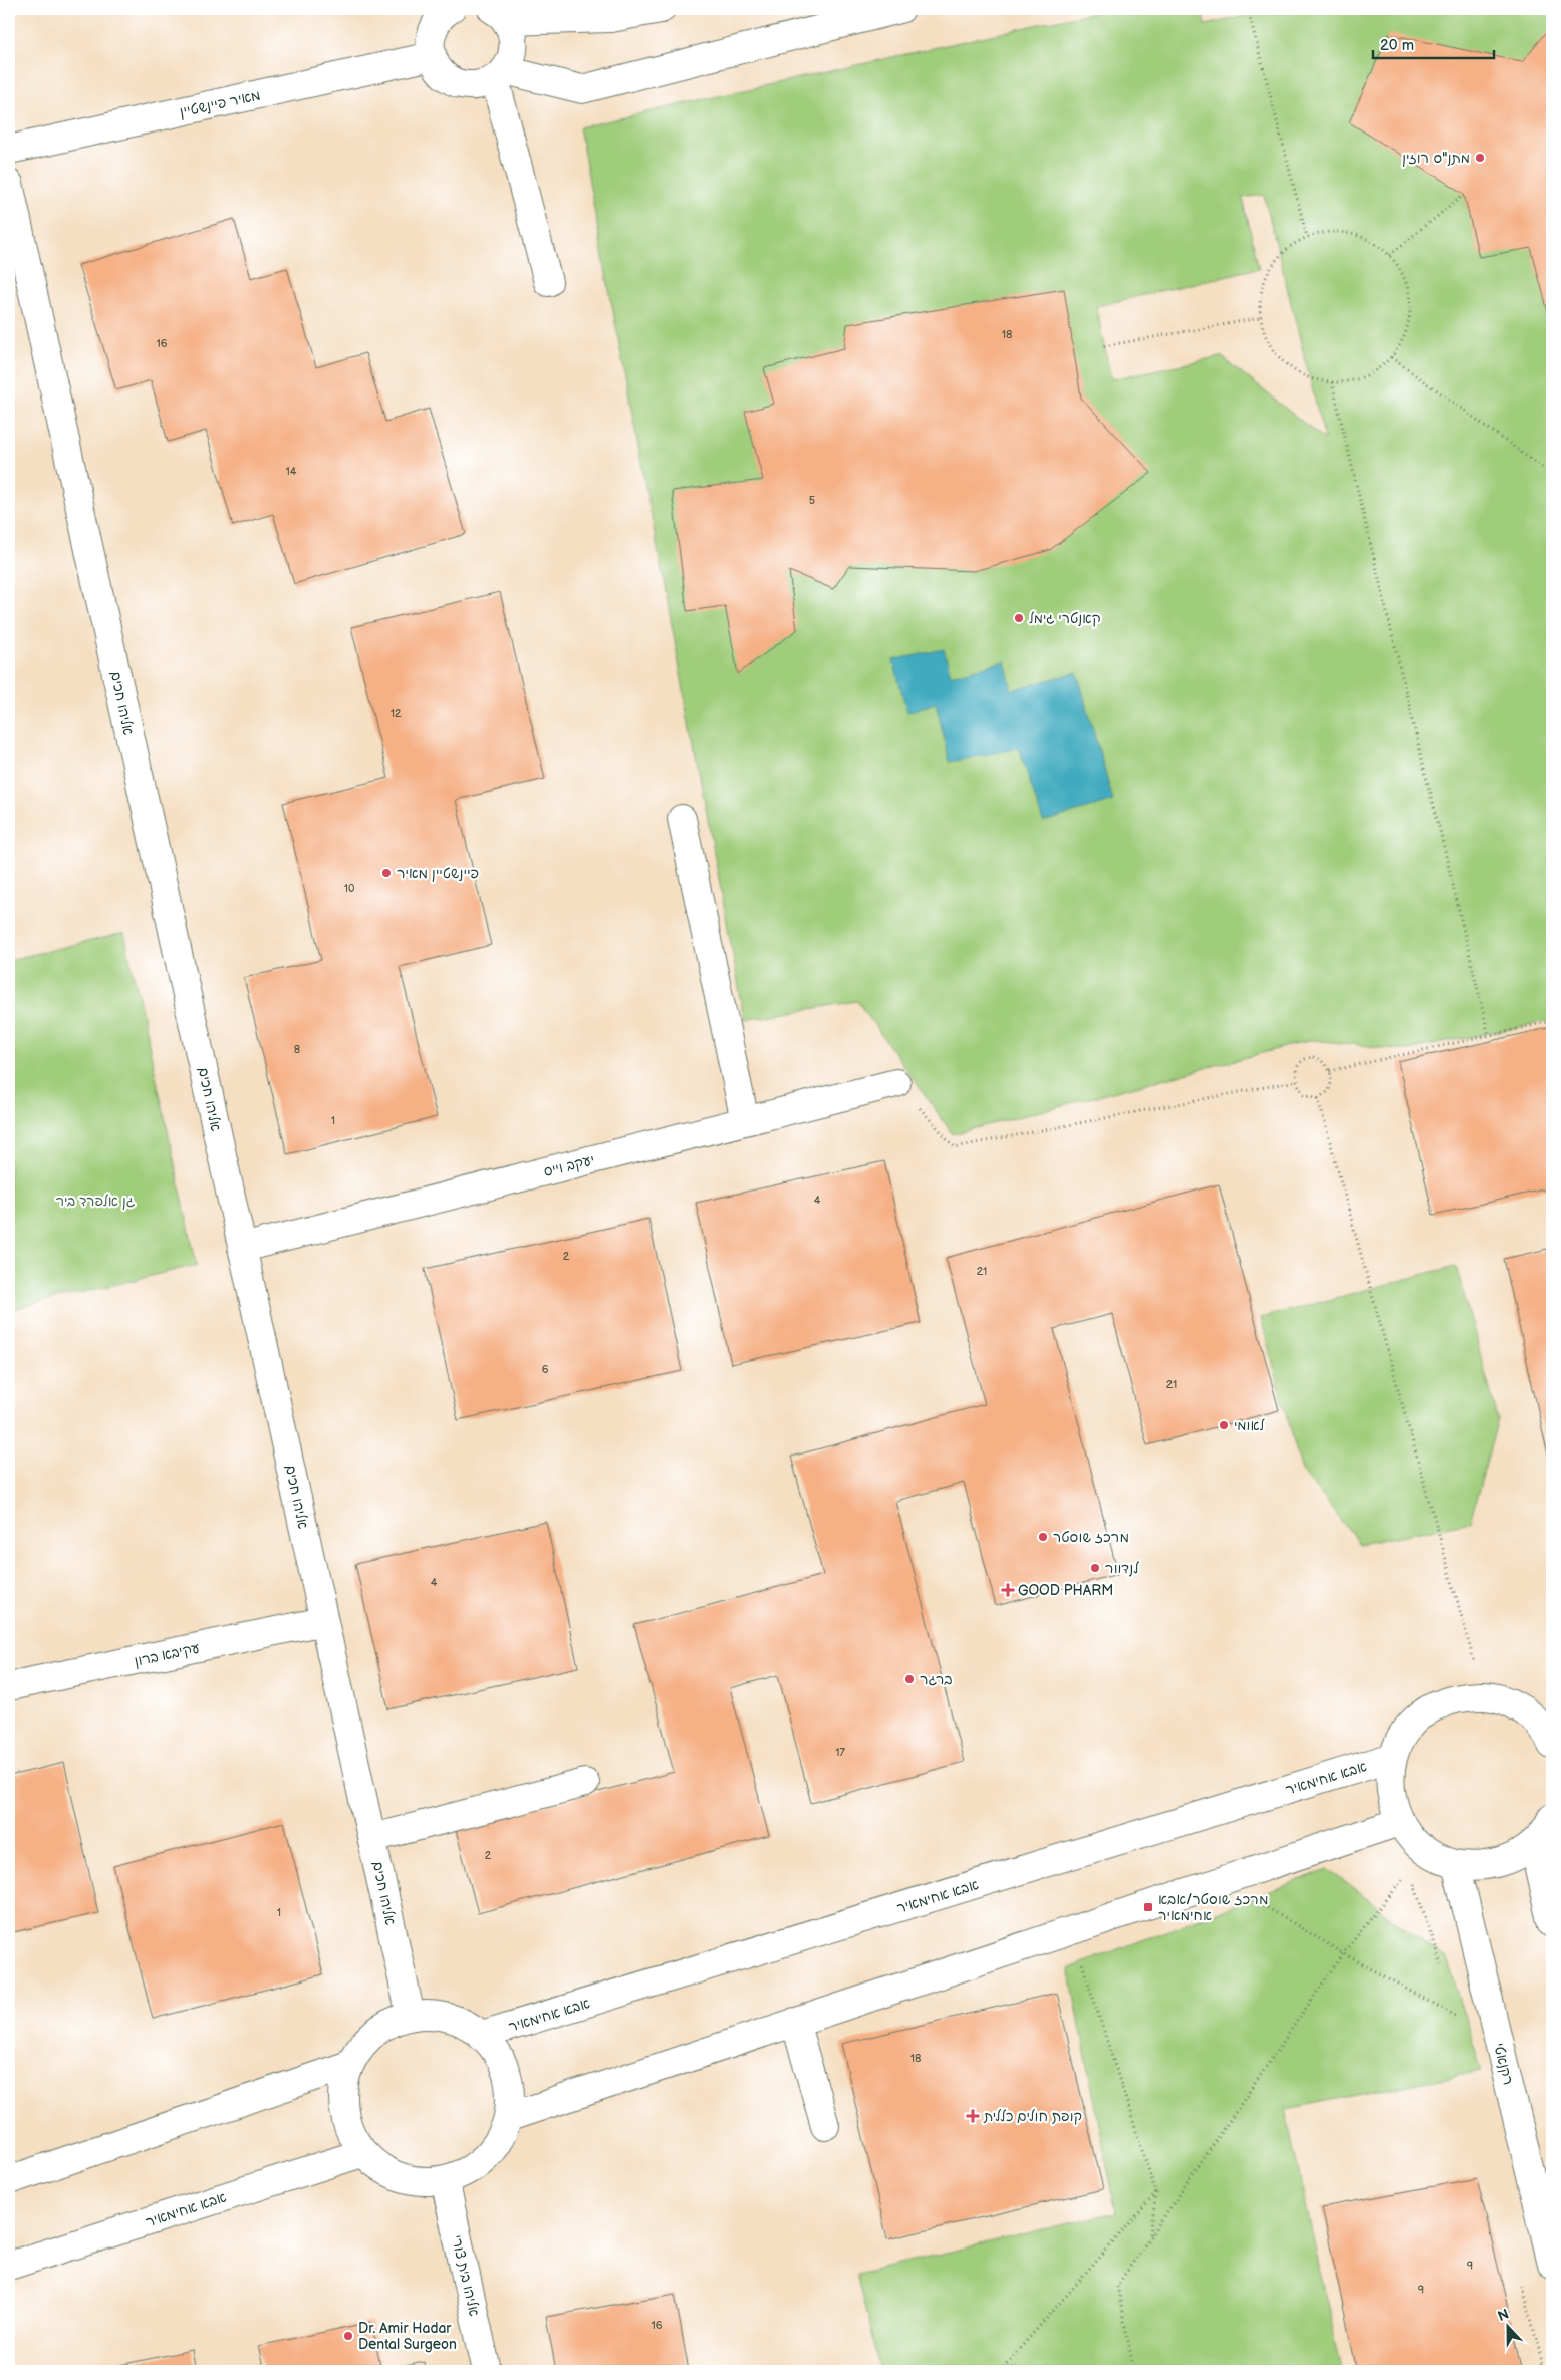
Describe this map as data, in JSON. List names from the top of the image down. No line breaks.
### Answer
{"streets":{"street":["מאיר פיינשטיין","אליהו חכים","יעקב וייס","עקיבא ברון","אבא אחימאיר","רקנאטי","אליהו בית צורי"]},"crossings":[["אליהו חכים","יעקב וייס"],["אליהו חכים","עקיבא ברון"],["אליהו חכים","אבא אחימאיר"],["אליהו חכים","אליהו בית צורי"],["אבא אחימאיר","אליהו בית צורי"]],"parks":["גן אלפרד ביר"],"places":{"other":["מתנ\"ס רוזין","קאנטרי גימל","פיינשטיין מאיר","לאומי","מרכז שוסטר","לנדוור","ברגר","Dr. Amir Hadar Dental Surgeon"],"health":["GOOD PHARM","קופת חולים כללית"],"transit":["מרכז שוסטר/אבא אחימאיר"]},"house_numbers":["18","16","14","5","12","10","8","1","4","2","21","6","21","4","17","2","1","18","9","9","16"],"scale_bar":"20 m","north":"top"}
